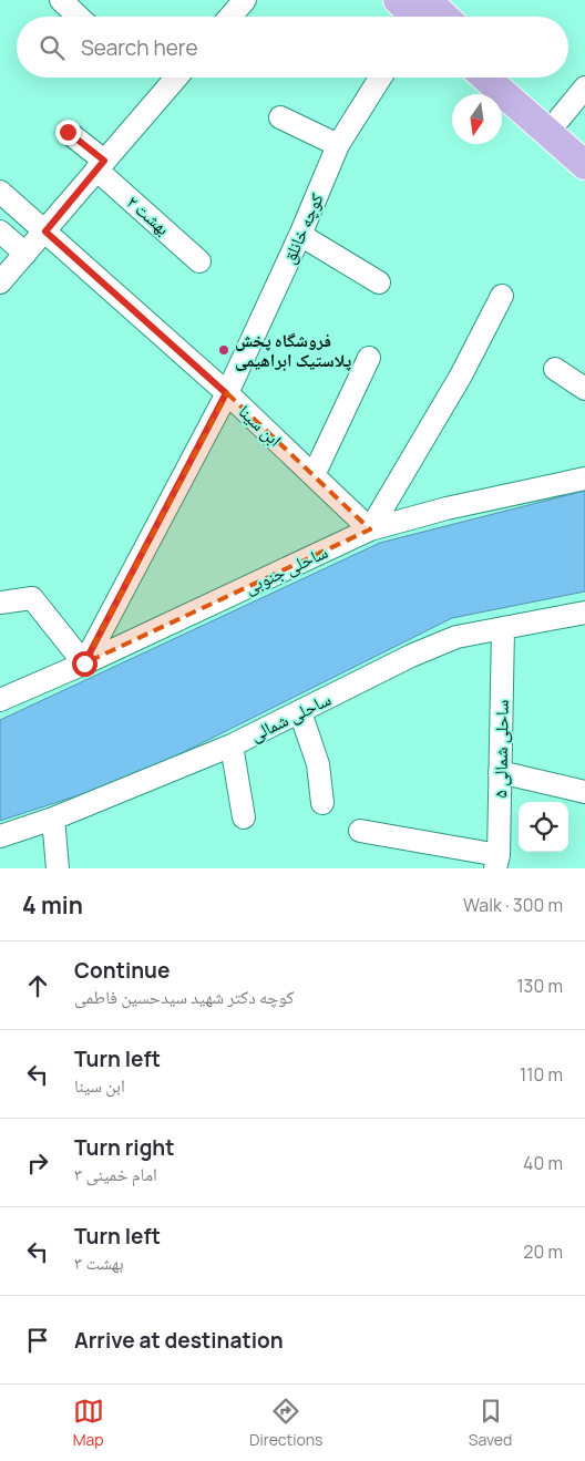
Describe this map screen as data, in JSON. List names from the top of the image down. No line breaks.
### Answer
{"streets":{"street":["بهشت ۲","کوچه خانلق","ابن سینا","ساحلی جنوبی","ساحلی شمالی","ساحلی شمالی ۵"]},"crossings":[["کوچه خانلق","ابن سینا"],["کوچه خانلق","ساحلی جنوبی"],["ابن سینا","ساحلی جنوبی"],["ساحلی شمالی","ساحلی شمالی ۵"]],"places":["فروشگاه پخش پلاستیک ابراهیمی"],"north":"bottom","page":{"search":"Search here","heading":["4 min","Walk · 300 m"],"list":[["Continue","کوچه دکتر شهید سیدحسین فاطمی","130 m"],["Turn left","ابن سینا","110 m"],["Turn right","امام خمینی ۳","40 m"],["Turn left","بهشت ۳","20 m"],"Arrive at destination"],"nav":["Map","Directions","Saved"]}}
